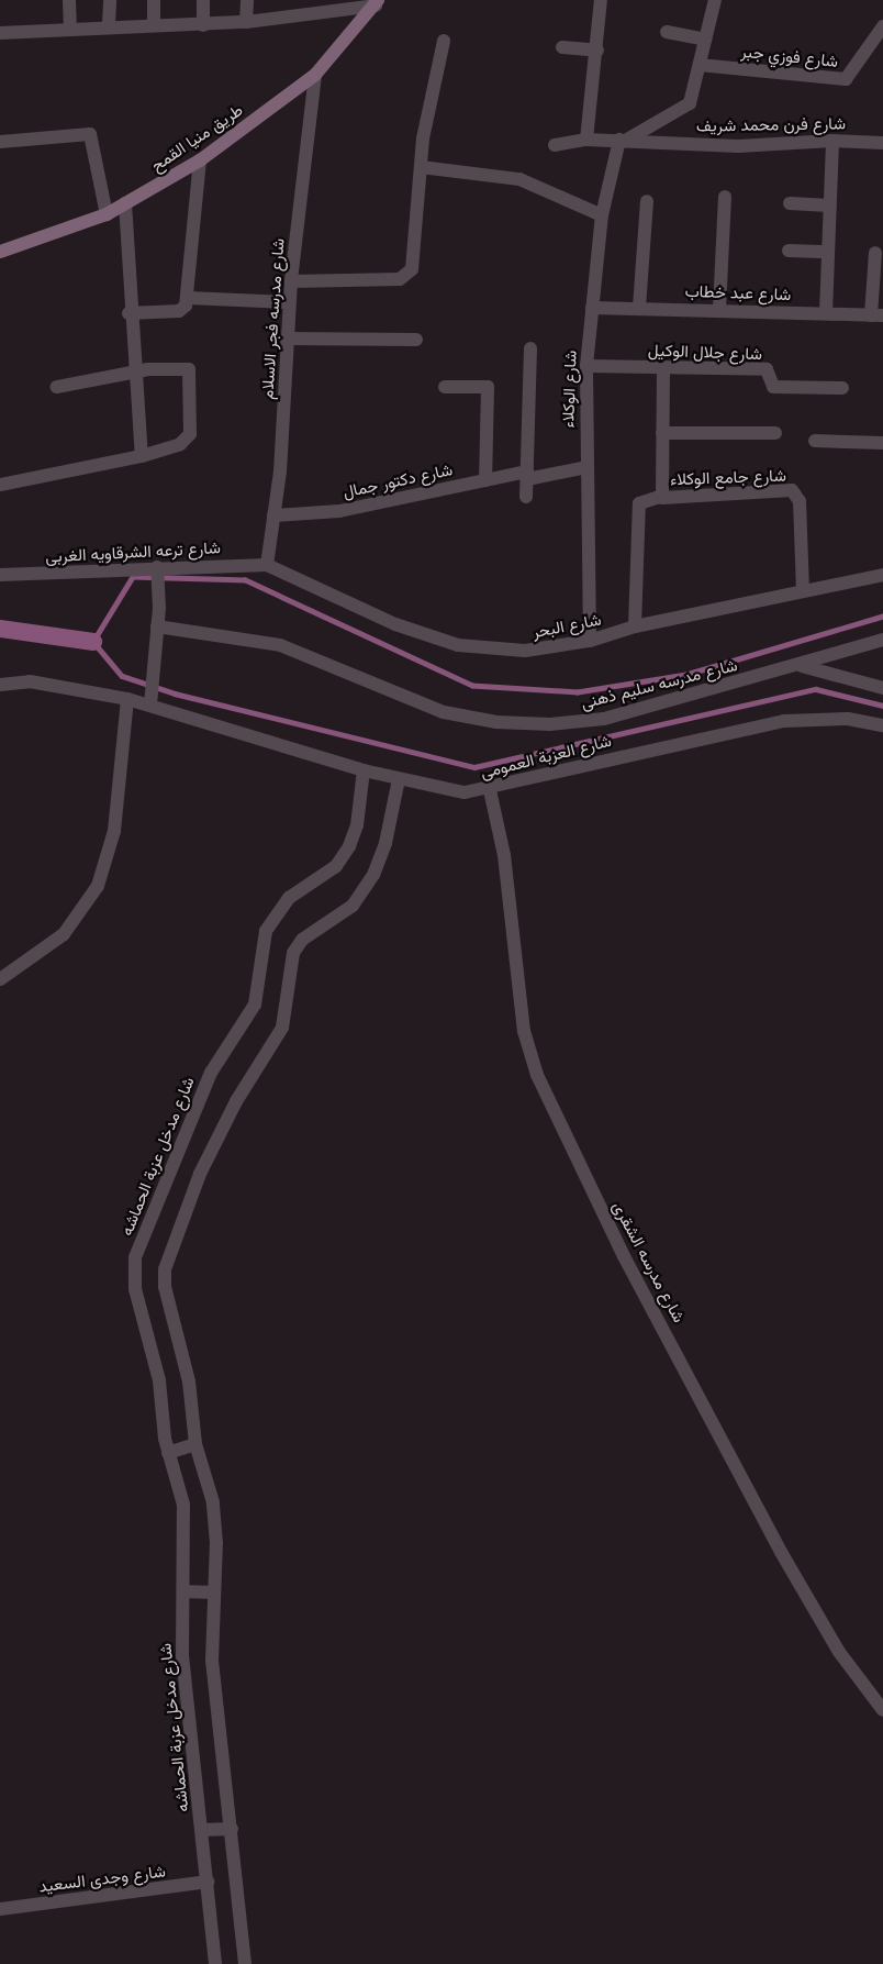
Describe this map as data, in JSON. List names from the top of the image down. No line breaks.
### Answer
{"streets":{"main road":["طريق منيا القمح"],"street":["شارع فوزي جبر","شارع فرن محمد شريف","شارع عبد خطاب","شارع مدرسه فجر الاسلام","شارع جلال الوكيل","شارع الوكلاء","شارع جامع الوكلاء","شارع دكتور جمال","شارع ترعه الشرقاويه الغربى","شارع البحر","شارع مدرسه سليم ذهنى","شارع العزبة العمومى","شارع مدخل عزبة الحماشه","شارع مدرسه الشقرى","شارع وجدى السعيد"]},"crossings":[["شارع فرن محمد شريف","شارع الوكلاء"],["طريق منيا القمح","شارع مدرسه فجر الاسلام"],["شارع عبد خطاب","شارع الوكلاء"],["شارع مدرسه فجر الاسلام","شارع دكتور جمال"],["شارع مدرسه فجر الاسلام","شارع ترعه الشرقاويه الغربى"],["شارع مدرسه فجر الاسلام","شارع البحر"],["شارع جلال الوكيل","شارع الوكلاء"],["شارع الوكلاء","شارع دكتور جمال"],["شارع الوكلاء","شارع البحر"],["شارع جامع الوكلاء","شارع البحر"],["شارع ترعه الشرقاويه الغربى","شارع البحر"],["شارع العزبة العمومى","شارع مدخل عزبة الحماشه"],["شارع العزبة العمومى","شارع مدرسه الشقرى"],["شارع مدخل عزبة الحماشه","شارع وجدى السعيد"]]}
